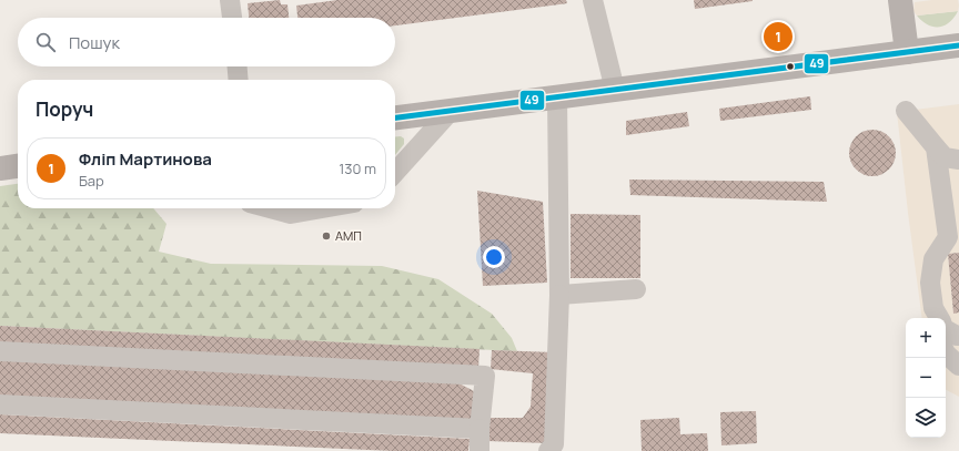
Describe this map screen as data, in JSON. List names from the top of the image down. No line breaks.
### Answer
{"places":["АМП"],"lines":["transit line 49"],"page":{"search":"Пошук","pins":"1","heading":"Поруч","list":[{"mark":"1","name":"Фліп Мартинова","note":"Бар","value":"130 m"}],"map_buttons":["+","−"]}}
